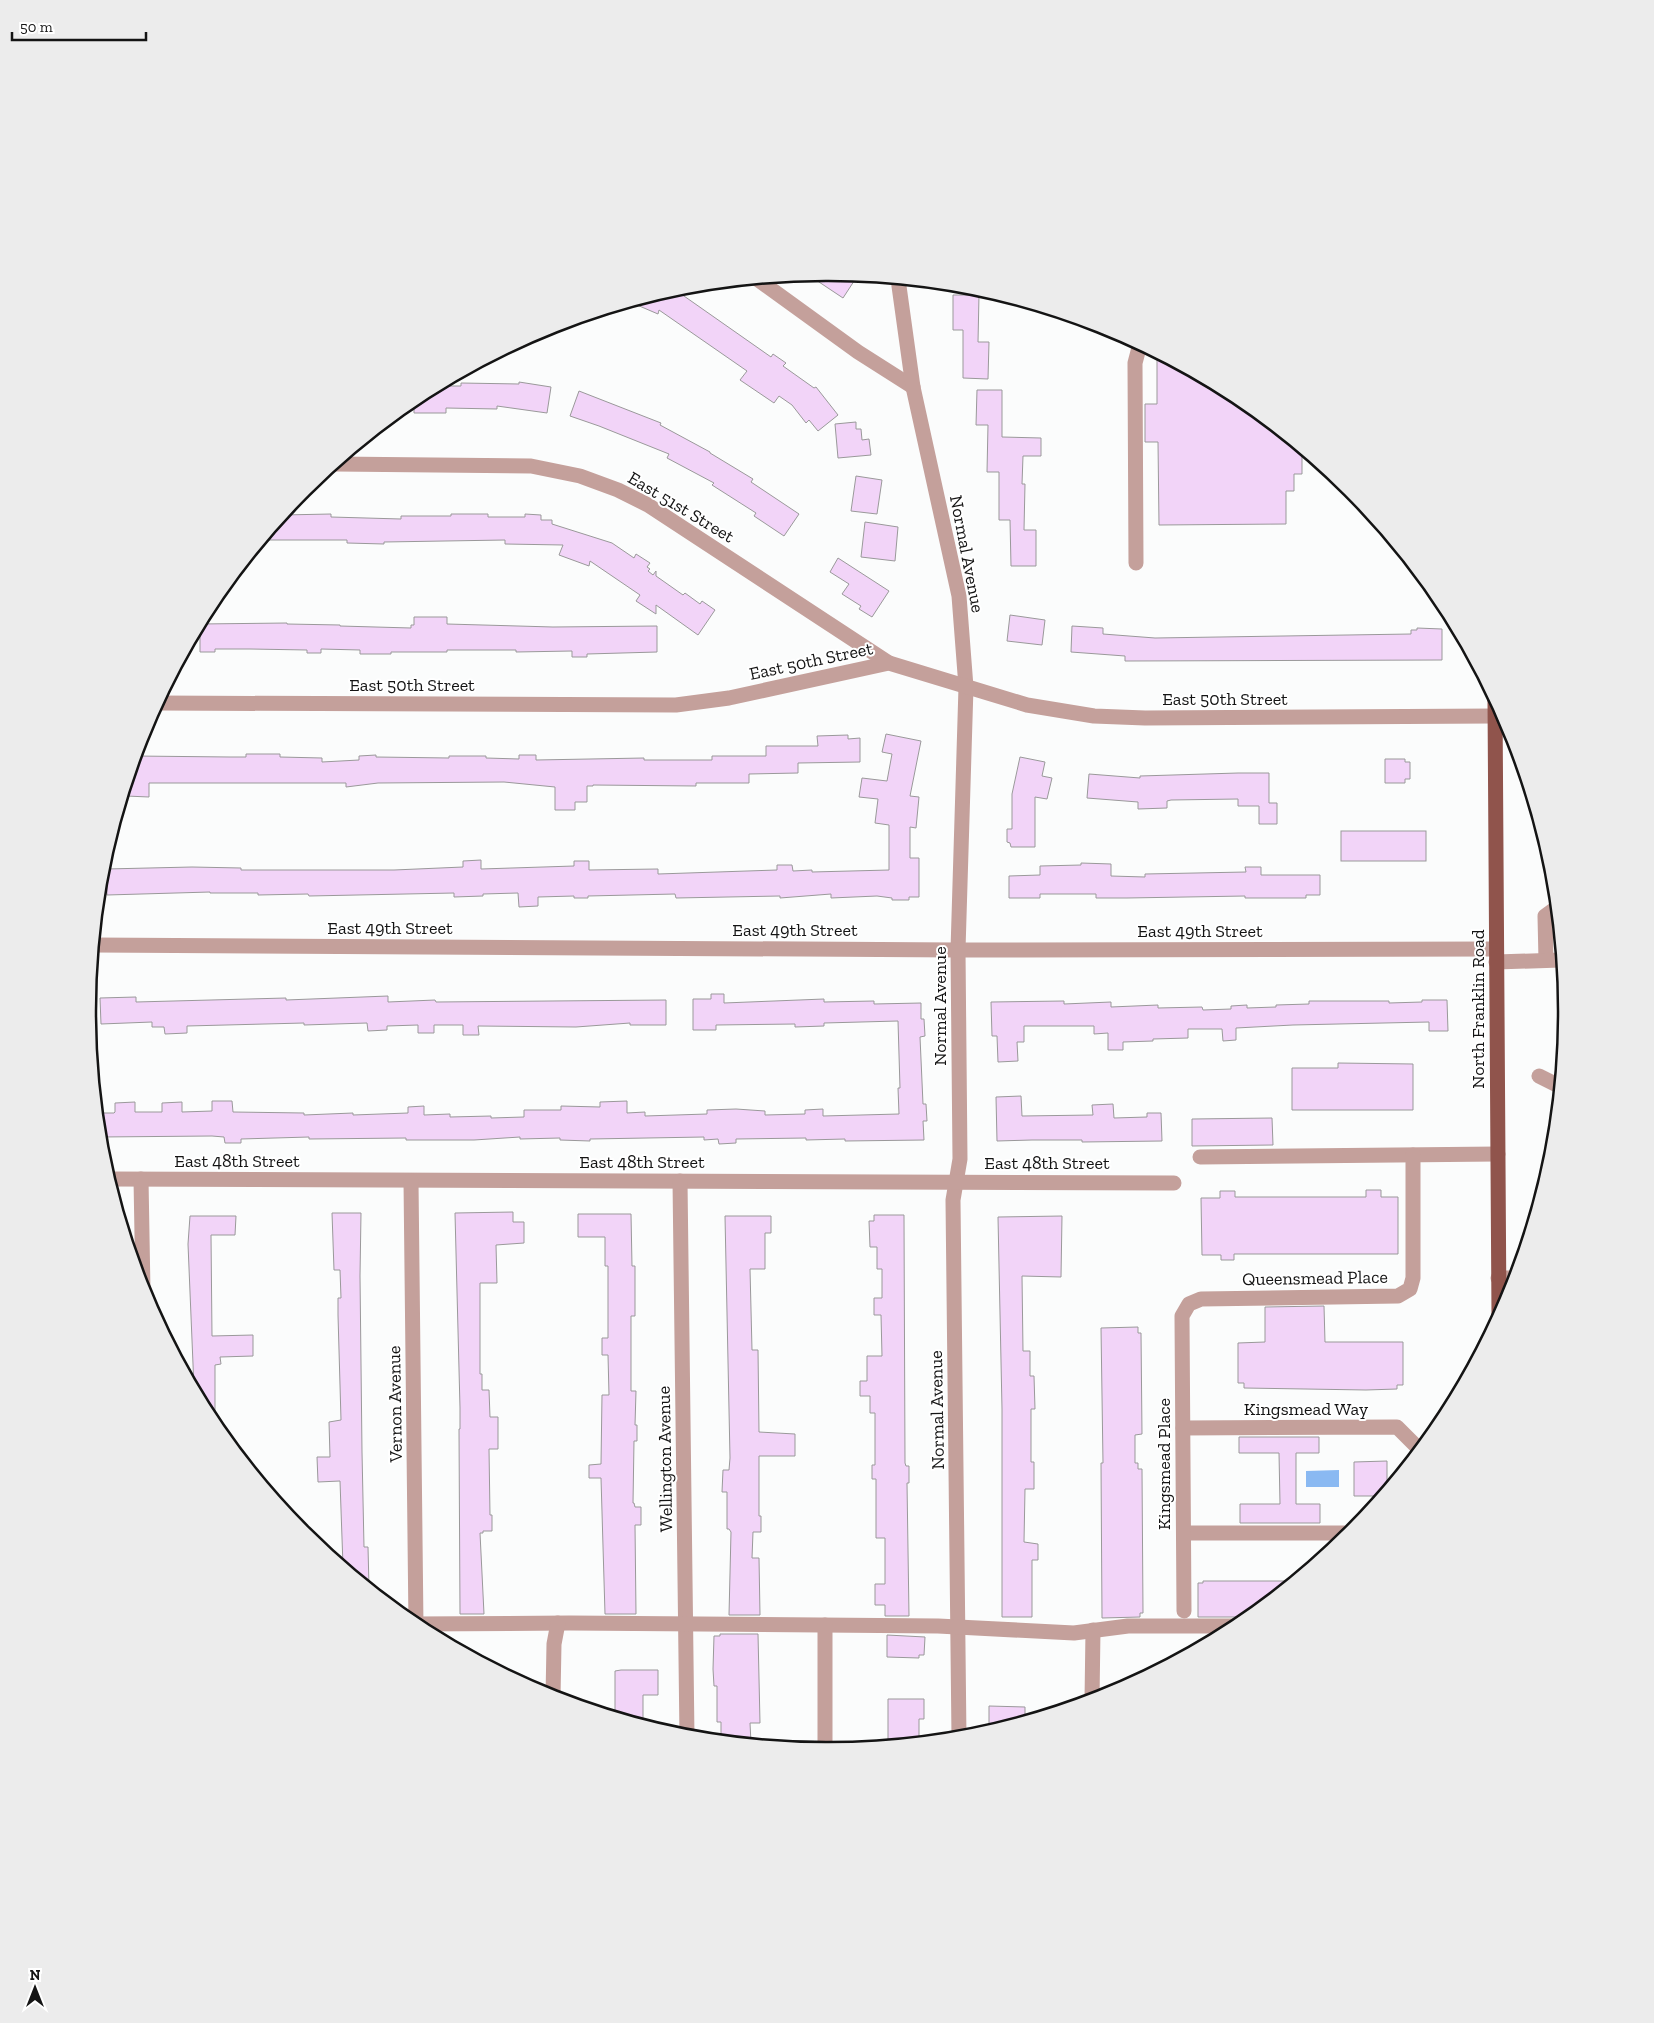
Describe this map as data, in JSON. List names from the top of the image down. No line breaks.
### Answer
{"streets":{"main road":["North Franklin Road"],"street":["East 51st Street","Normal Avenue","East 50th Street","East 49th Street","East 48th Street","Queensmead Place","Vernon Avenue","Kingsmead Way","Wellington Avenue","Kingsmead Place"]},"crossings":[["East 51st Street","East 50th Street"],["Normal Avenue","East 50th Street"],["Normal Avenue","East 49th Street"],["Normal Avenue","East 48th Street"],["East 49th Street","North Franklin Road"],["East 48th Street","Vernon Avenue"],["East 48th Street","Wellington Avenue"],["Queensmead Place","Kingsmead Place"],["Kingsmead Way","Kingsmead Place"]],"scale_bar":"50 m","north":"top"}
